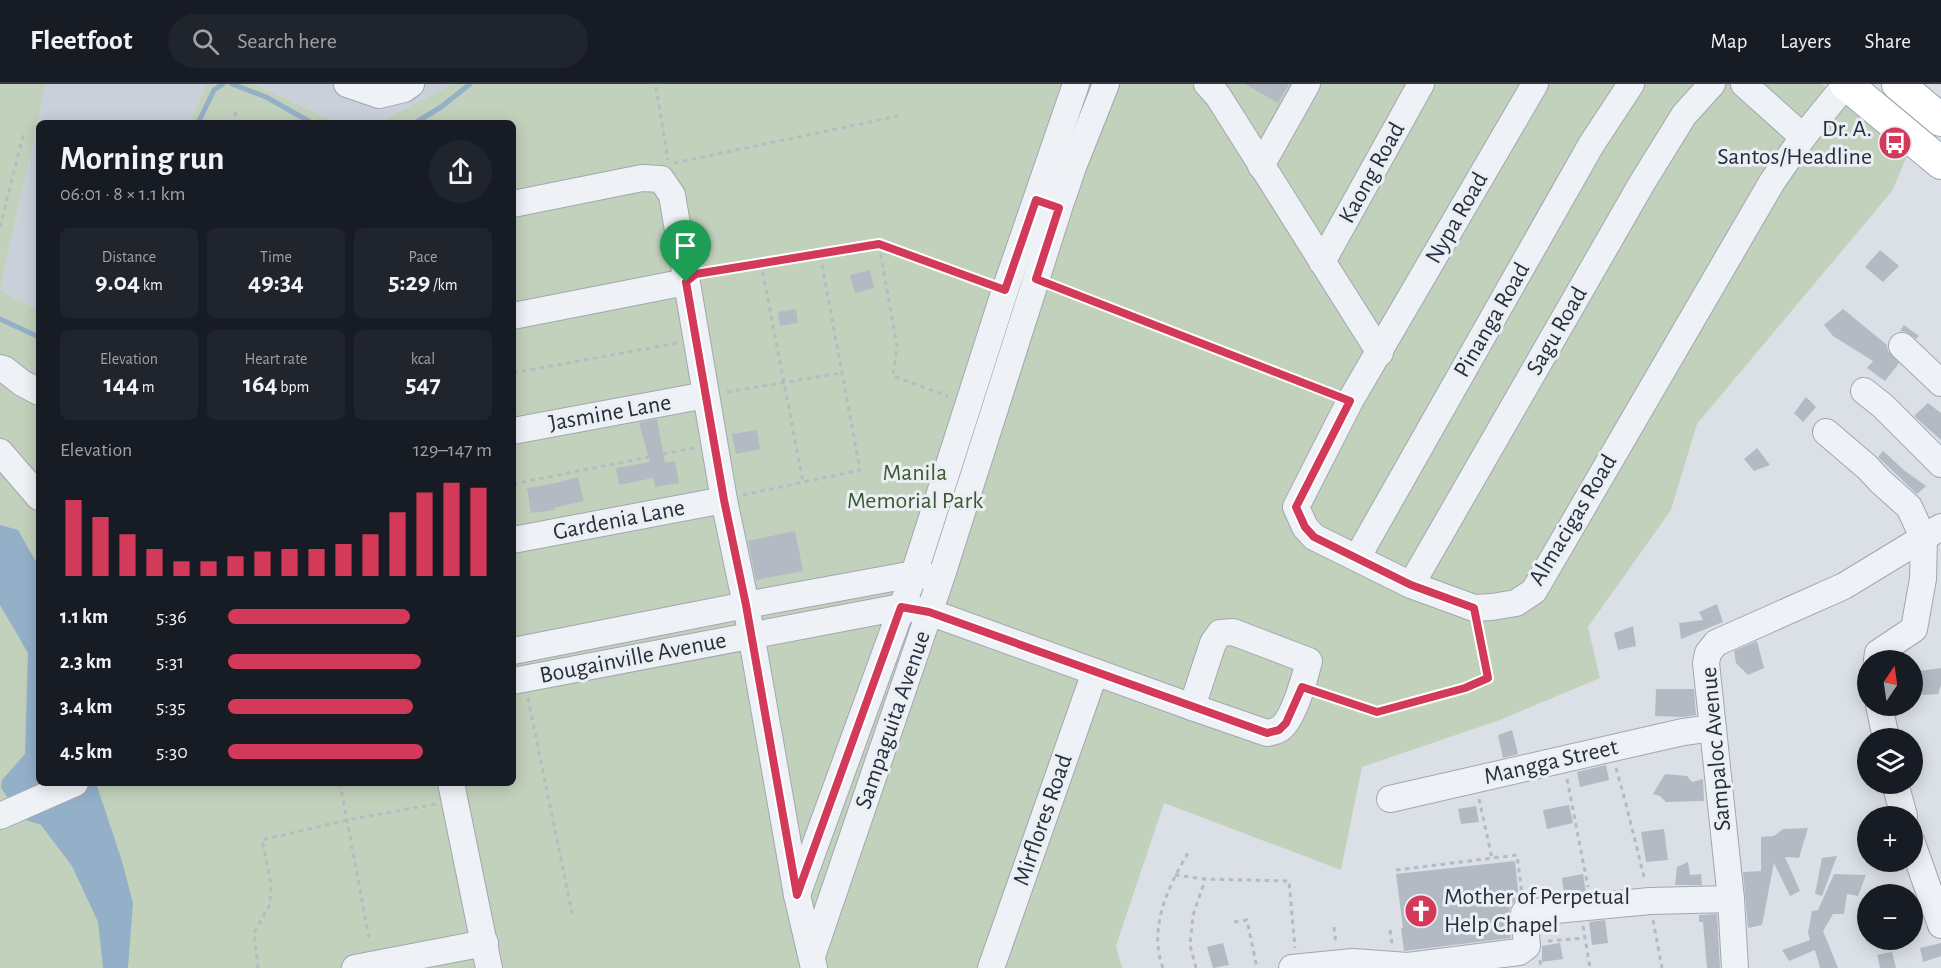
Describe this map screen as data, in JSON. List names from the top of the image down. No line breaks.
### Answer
{"streets":{"street":["Kaong Road","Nypa Road","Pinanga Road","Sagu Road","Jasmine Lane","Gardenia Lane","Almacigas Road","Bougainville Avenue","Sampaguita Avenue","Sampaloc Avenue","Mangga Street","Mirflores Road"]},"crossings":[["Nypa Road","Almacigas Road"],["Pinanga Road","Almacigas Road"],["Sagu Road","Almacigas Road"],["Bougainville Avenue","Sampaguita Avenue"],["Bougainville Avenue","Mirflores Road"],["Sampaloc Avenue","Mangga Street"]],"parks":["Manila Memorial Park"],"places":{"bus stop":["Dr. A. Santos/Headline"],"church":["Mother of Perpetual Help Chapel"]},"north":"top","page":{"header":"Fleetfoot","search":"Search here","nav":["Map","Layers","Share"],"heading":["Morning run","06:01 · 8 × 1.1 km"],"stats":[["Distance","9.04 km"],["Time","49:34"],["Pace","5:29 /km"],["Elevation","144 m"],["Heart rate","164 bpm"],["kcal","547"]],"chart":["Elevation","129–147 m"],"list":[{"name":"1.1 km","note":"5:36"},{"name":"2.3 km","note":"5:31"},{"name":"3.4 km","note":"5:35"},{"name":"4.5 km","note":"5:30"}],"map_buttons":["+","−"]}}
